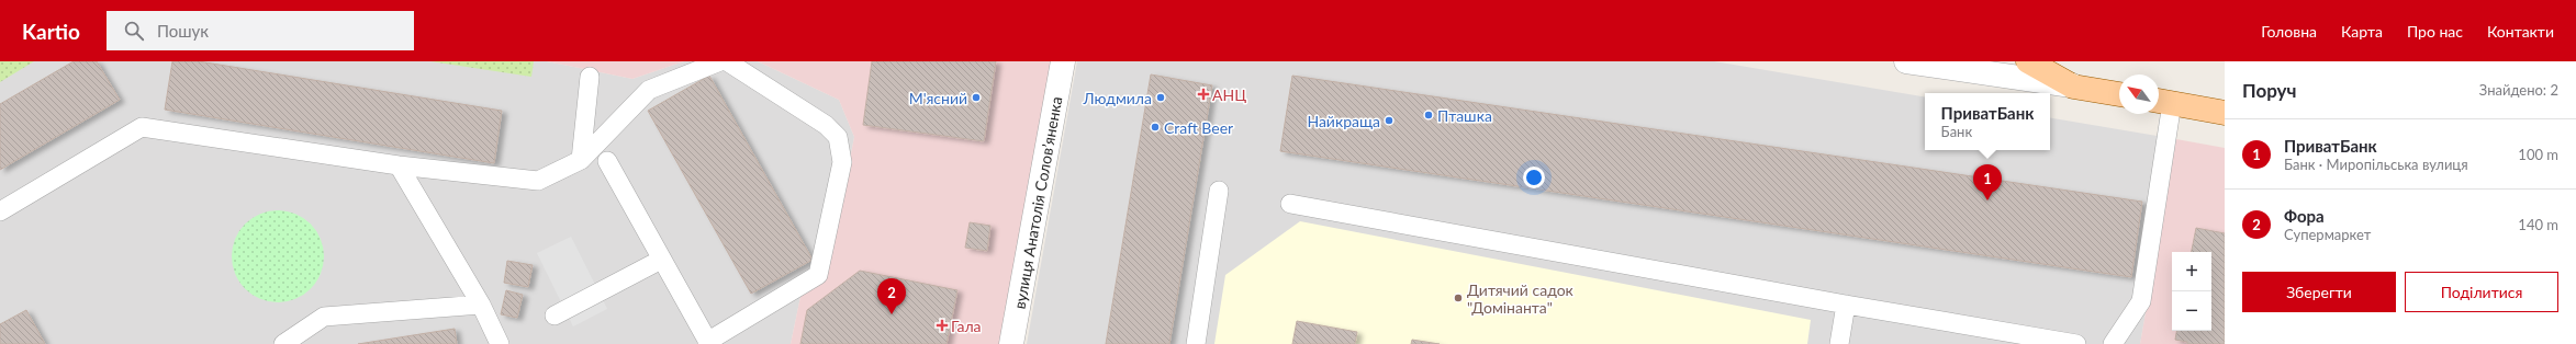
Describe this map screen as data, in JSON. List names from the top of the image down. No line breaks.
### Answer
{"streets":{"street":["вулиця Анатолія Соловʼяненка"]},"places":{"health":["АНЦ","Гала"],"other":["М'ясний","Людмила","Пташка","Найкраща","Craft Beer","Дитячий садок \"Домінанта\""]},"north":"top left","page":{"header":"Kartio","search":"Пошук","nav":["Головна","Карта","Про нас","Контакти"],"heading":["Поруч","Знайдено: 2"],"popup":["ПриватБанк","Банк"],"list":[{"mark":"1","name":"ПриватБанк","note":"Банк · Миропільська вулиця","value":"100 m"},{"mark":"2","name":"Фора","note":"Супермаркет","value":"140 m"}],"pins":["1","2"],"map_buttons":["+","−"],"buttons":["Зберегти","Поділитися"]}}
